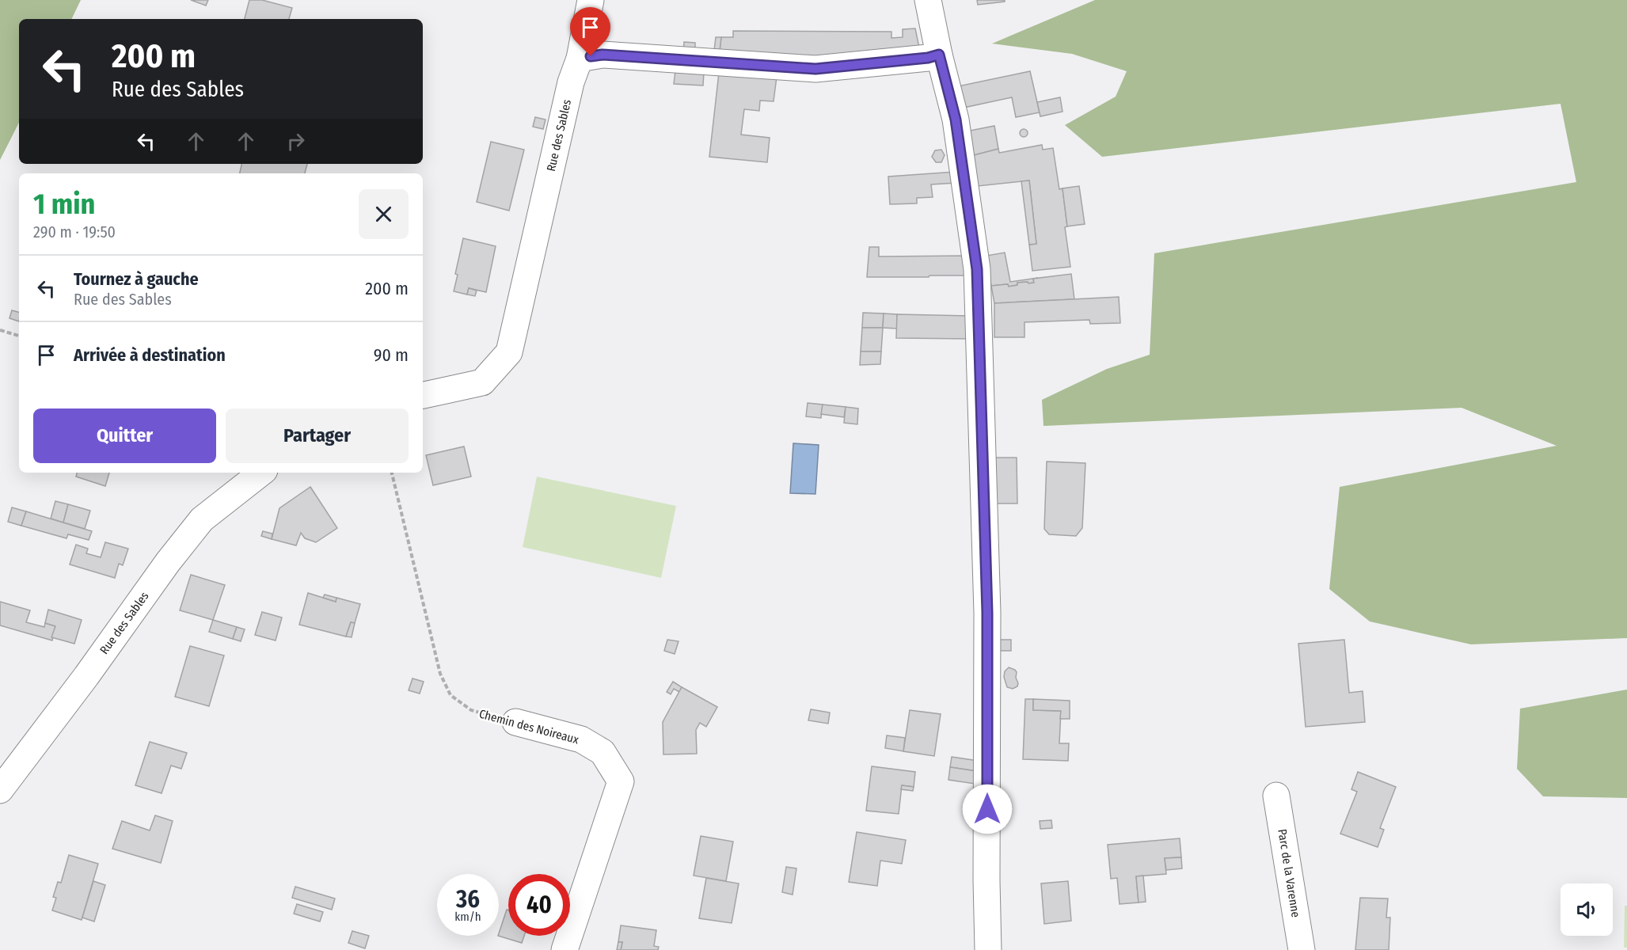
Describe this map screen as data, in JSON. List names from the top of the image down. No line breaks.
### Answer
{"streets":{"street":["Rue des Sables","Chemin des Noireaux","Parc de la Varenne"]},"page":{"turn":["200 m","Rue des Sables"],"heading":["1 min","290 m · 19:50"],"list":[{"name":"Tournez à gauche","note":"Rue des Sables","value":"200 m"},{"name":"Arrivée à destination","value":"90 m"}],"buttons":["Quitter","Partager"],"speed":"36 km/h","limit":"40"}}
